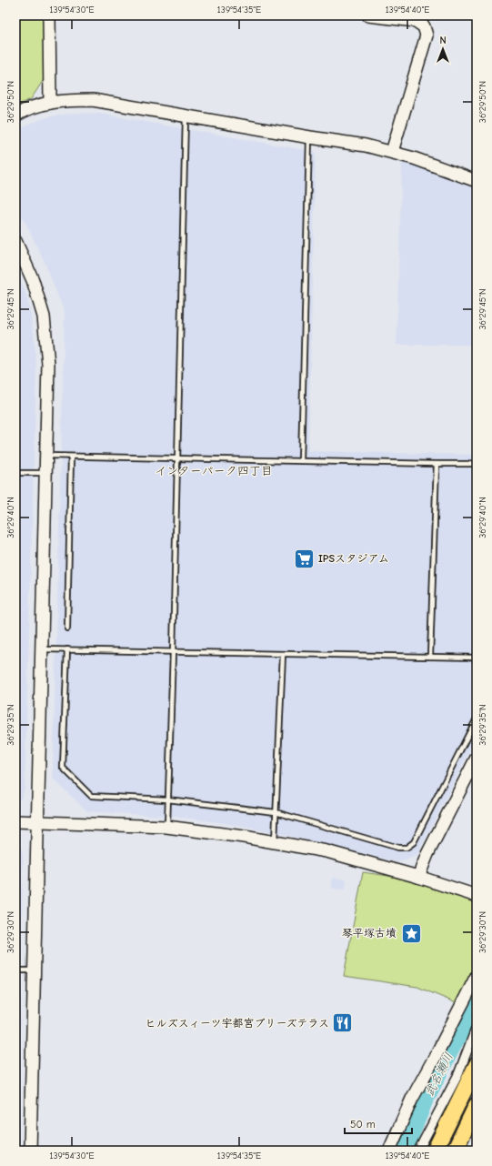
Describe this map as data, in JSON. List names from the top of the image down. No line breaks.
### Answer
{"districts":["インターパーク四丁目"],"water":["武名瀬川"],"places":{"supermarket":["IPSスタジアム"],"place":["琴平塚古墳"],"restaurant":["ヒルズスィーツ宇都宮ブリーズテラス"]},"scale_bar":"50 m","north":"top","coordinates":["139°54'30\"E","139°54'35\"E","139°54'40\"E","36°29'50\"N","36°29'45\"N","36°29'40\"N","36°29'35\"N","36°29'30\"N"]}
